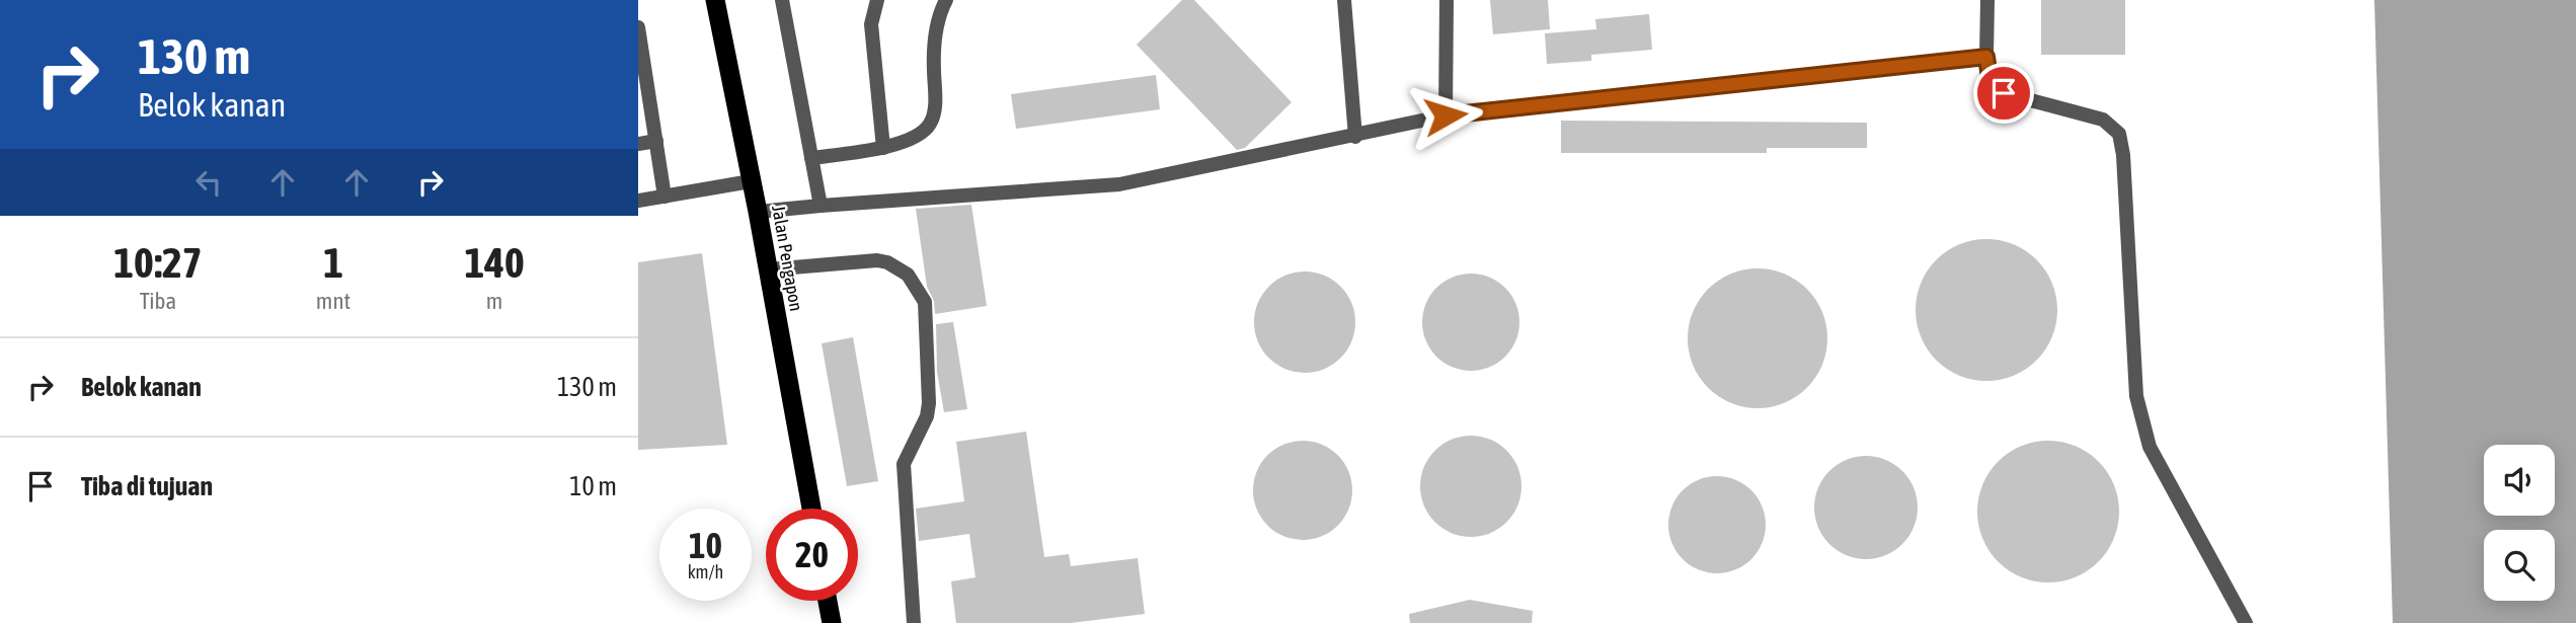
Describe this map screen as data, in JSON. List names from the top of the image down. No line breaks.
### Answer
{"streets":{"highway":["Jalan Pengapon"]},"page":{"turn":["130 m","Belok kanan"],"eta":["10:27","Tiba","1","mnt","140","m"],"list":[{"name":"Belok kanan","value":"130 m"},{"name":"Tiba di tujuan","value":"10 m"}],"speed":"10 km/h","limit":"20"}}
